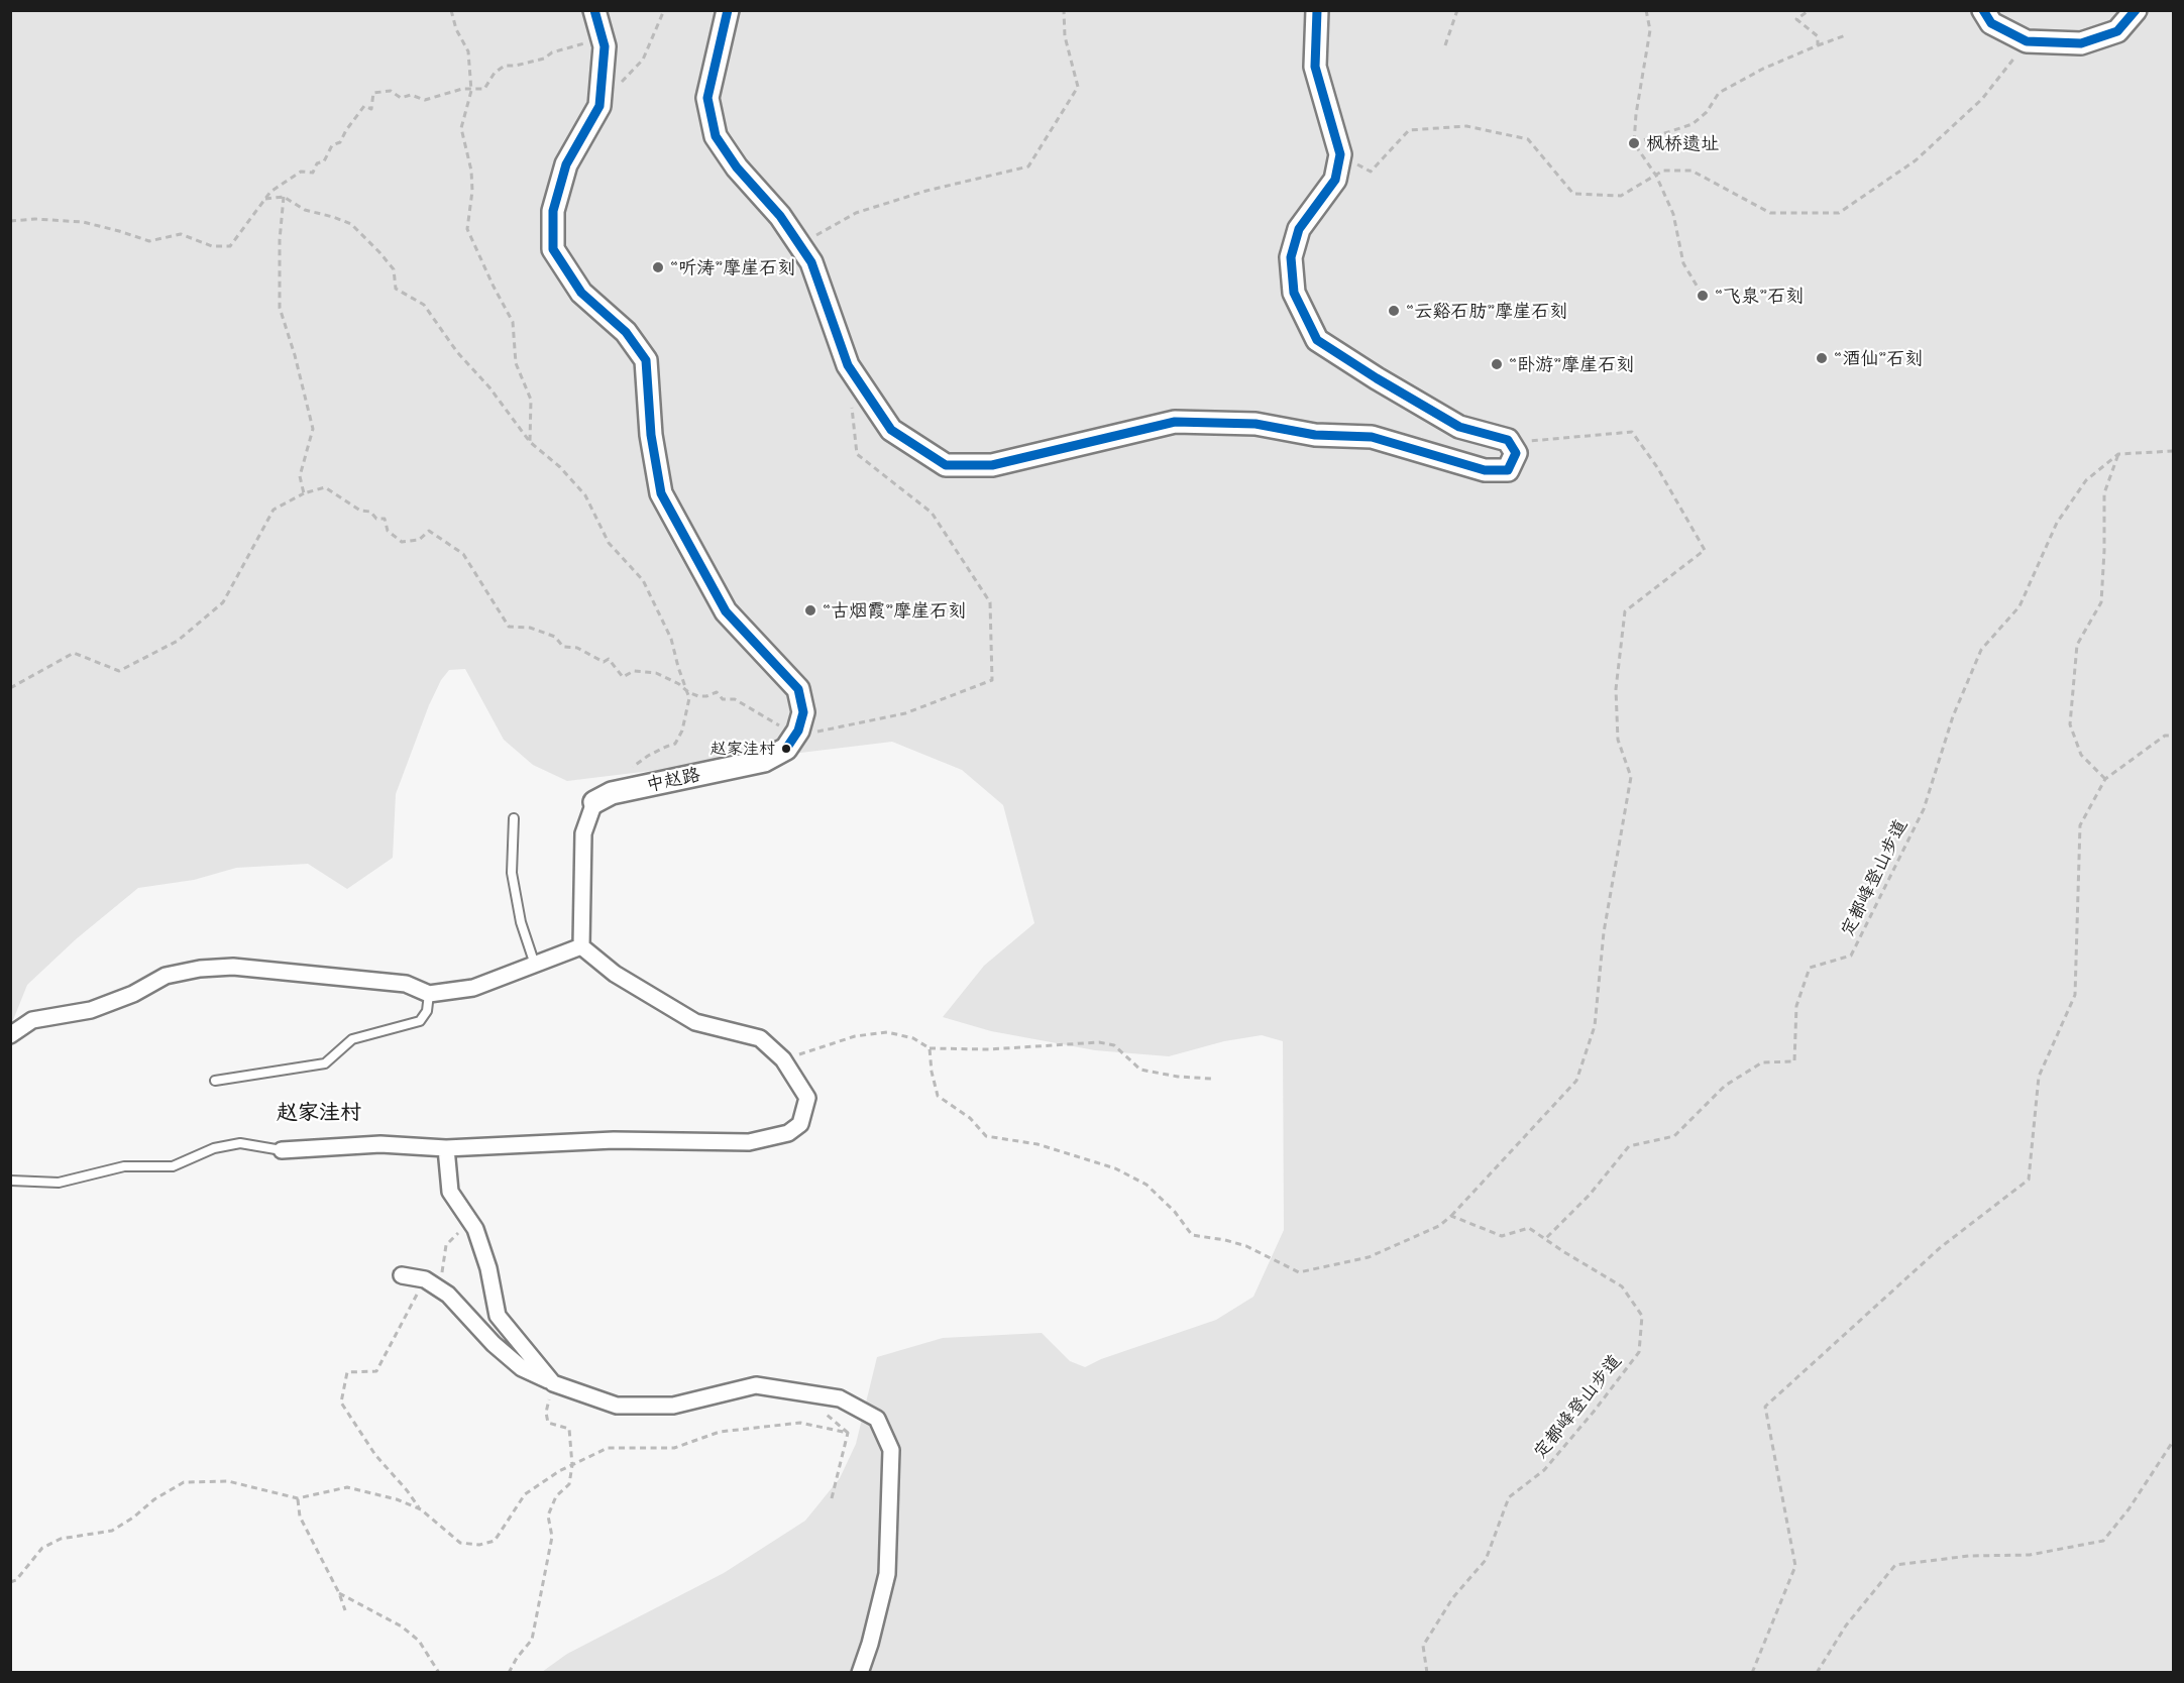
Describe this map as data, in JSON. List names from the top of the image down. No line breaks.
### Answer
{"streets":{"street":["中赵路"],"path":["定都峰登山步道"]},"districts":["赵家洼村"],"places":["枫桥遗址","“听涛”摩崖石刻","“飞泉”石刻","“云谿石肪”摩崖石刻","“酒仙”石刻","“卧游”摩崖石刻","“古烟霞”摩崖石刻","赵家洼村"]}
